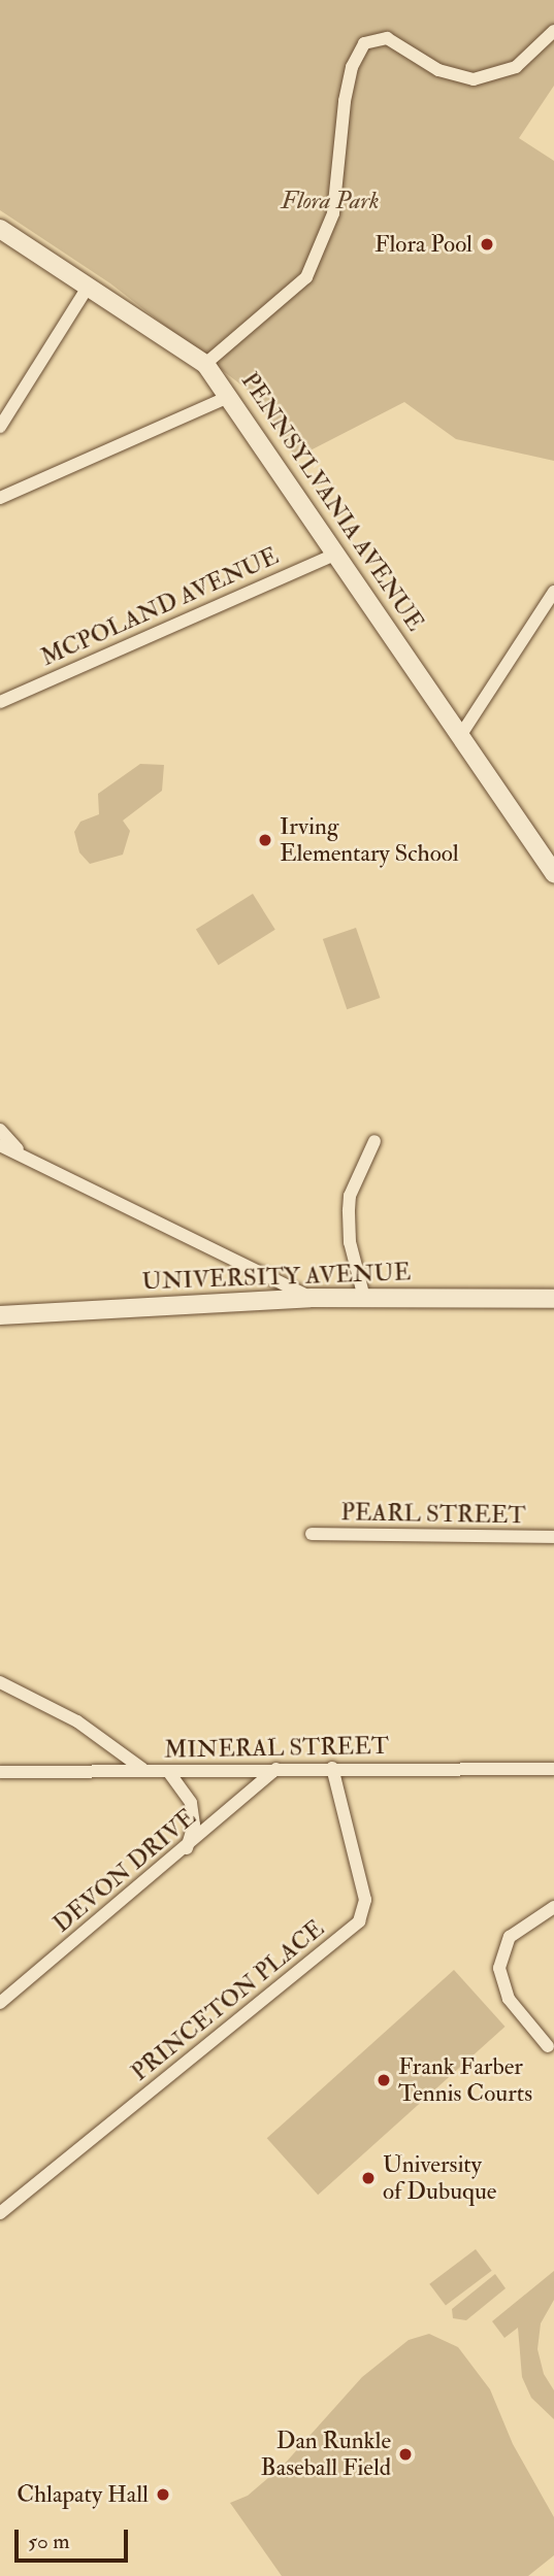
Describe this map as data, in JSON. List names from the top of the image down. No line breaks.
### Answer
{"streets":{"main road":["PENNSYLVANIA AVENUE","UNIVERSITY AVENUE"],"street":["MCPOLAND AVENUE","PEARL STREET","MINERAL STREET","DEVON DRIVE","PRINCETON PLACE"]},"crossings":[["PENNSYLVANIA AVENUE","MCPOLAND AVENUE"],["MINERAL STREET","DEVON DRIVE"],["MINERAL STREET","PRINCETON PLACE"]],"parks":["Flora Park"],"places":["Flora Pool","Irving Elementary School","Frank Farber Tennis Courts","University of Dubuque","Dan Runkle Baseball Field","Chlapaty Hall"],"scale_bar":"50 m"}
